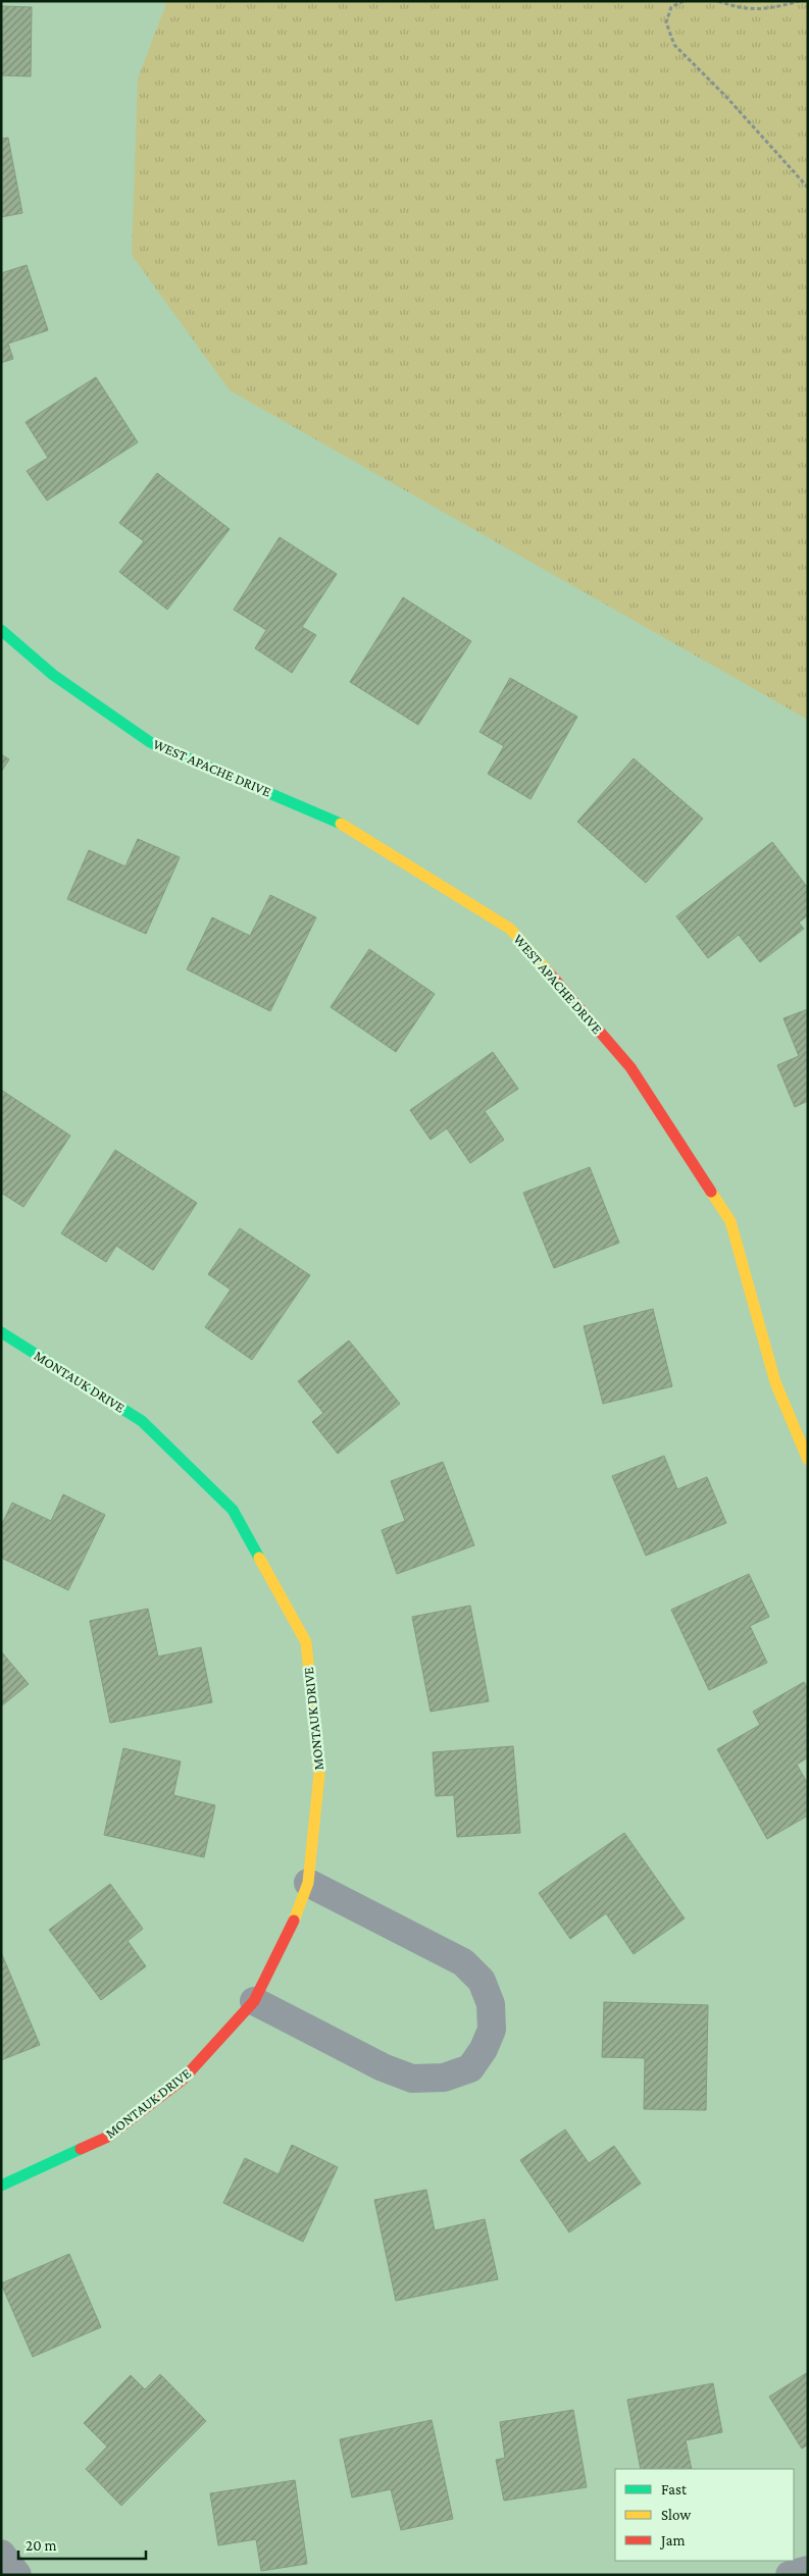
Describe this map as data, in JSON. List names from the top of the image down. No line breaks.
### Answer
{"streets":{"street":["WEST APACHE DRIVE","MONTAUK DRIVE"]},"legend":["Fast","Slow","Jam"],"scale_bar":"20 m"}
